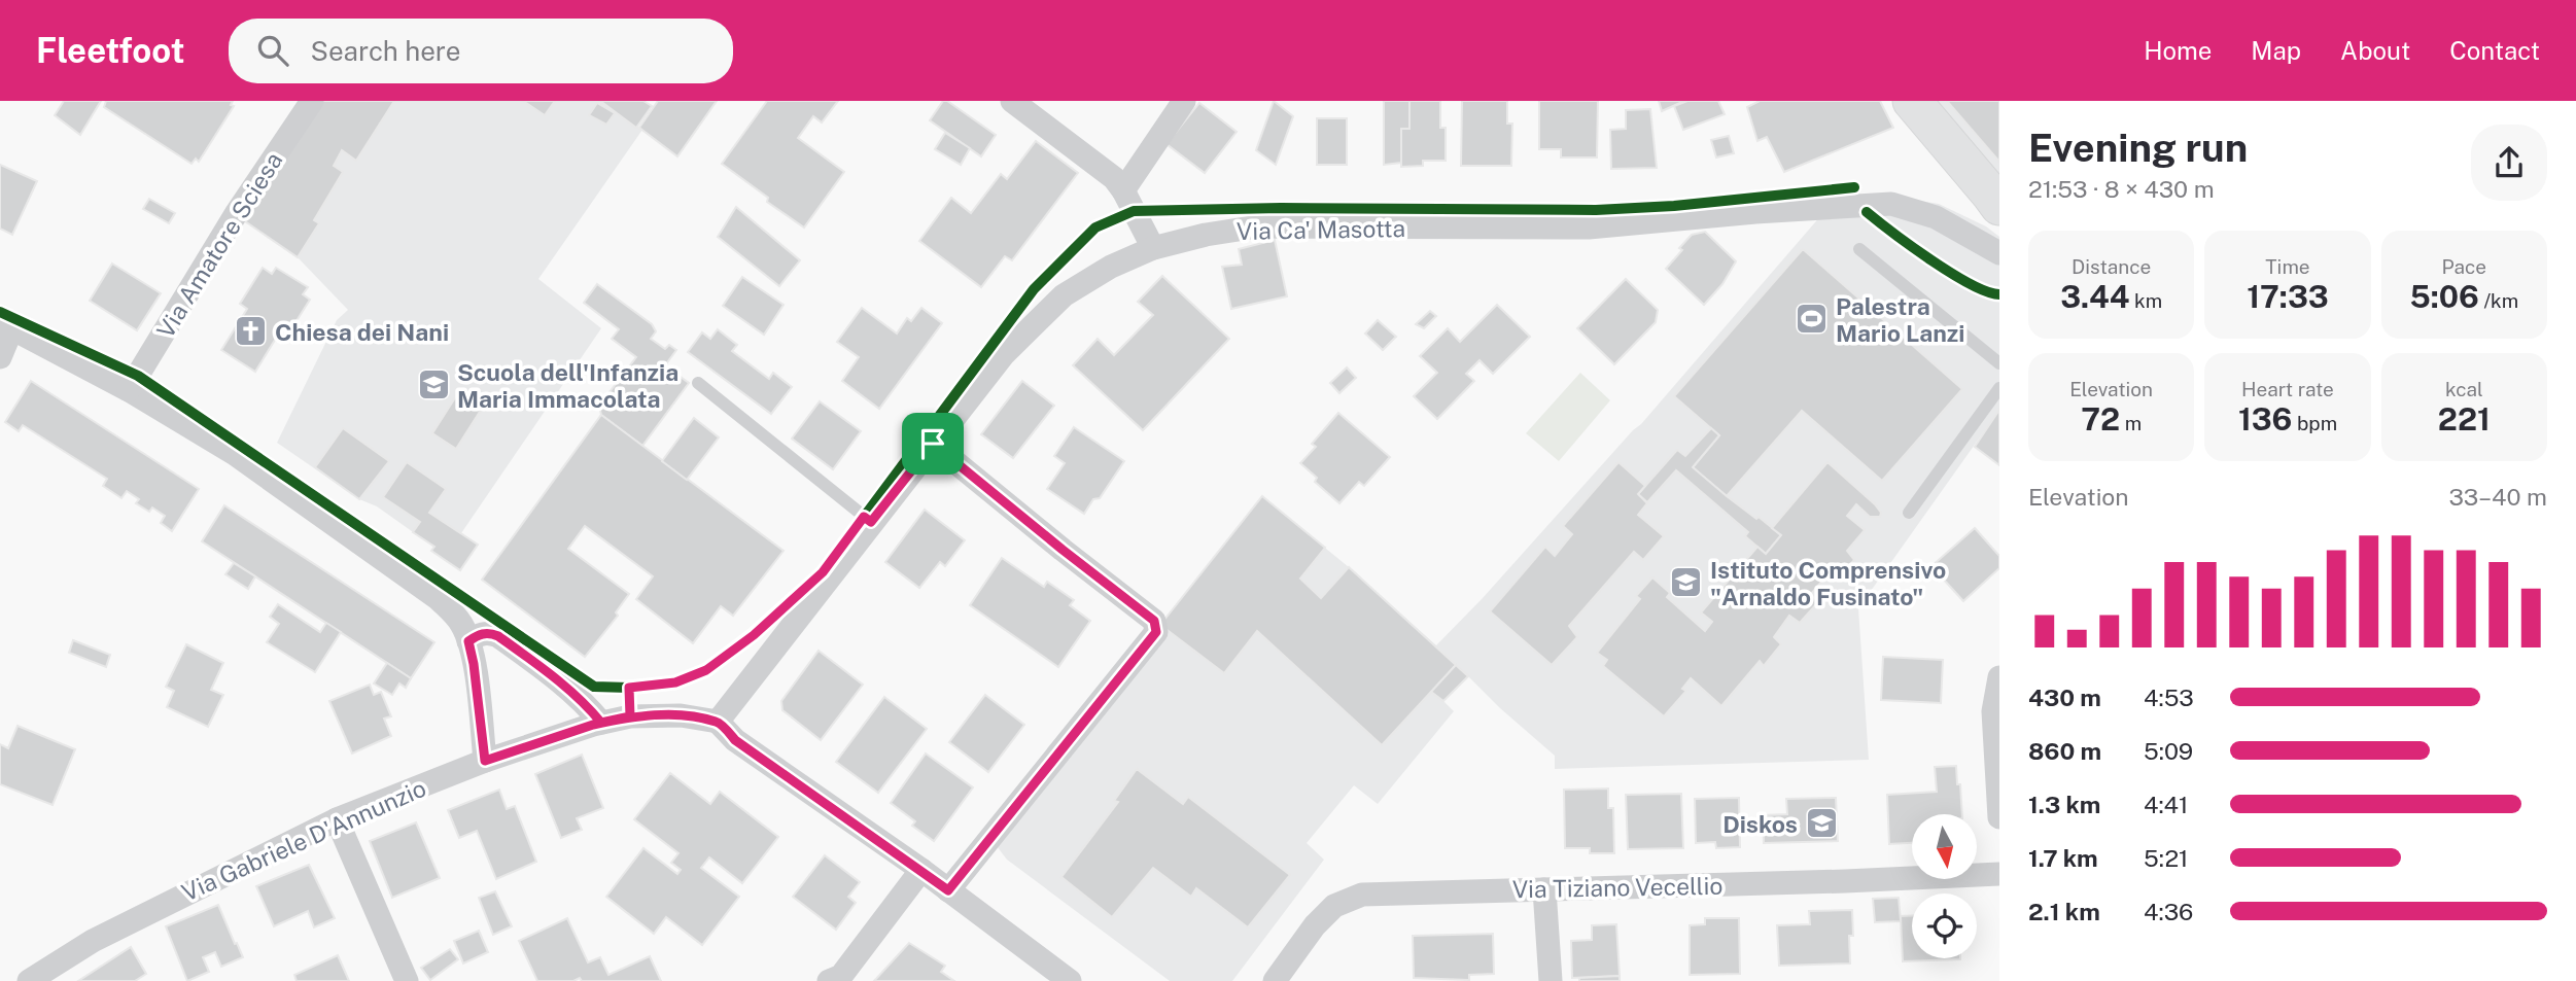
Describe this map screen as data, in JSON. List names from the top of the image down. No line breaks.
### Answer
{"streets":{"street":["Via Ca' Masotta","Via Amatore Sciesa","Via Gabriele D'Annunzio","Via Tiziano Vecellio"]},"crossings":[["Via Ca' Masotta","Via Gabriele D'Annunzio"]],"places":{"sports":["Palestra Mario Lanzi"],"church":["Chiesa dei Nani"],"school or university":["Scuola dell'Infanzia Maria Immacolata","Istituto Comprensivo \"Arnaldo Fusinato\"","Diskos"]},"north":"bottom","page":{"header":"Fleetfoot","search":"Search here","nav":["Home","Map","About","Contact"],"heading":["Evening run","21:53 · 8 × 430 m"],"stats":[["Distance","3.44 km"],["Time","17:33"],["Pace","5:06 /km"],["Elevation","72 m"],["Heart rate","136 bpm"],["kcal","221"]],"chart":["Elevation","33–40 m"],"list":[{"name":"430 m","note":"4:53"},{"name":"860 m","note":"5:09"},{"name":"1.3 km","note":"4:41"},{"name":"1.7 km","note":"5:21"},{"name":"2.1 km","note":"4:36"}]}}
